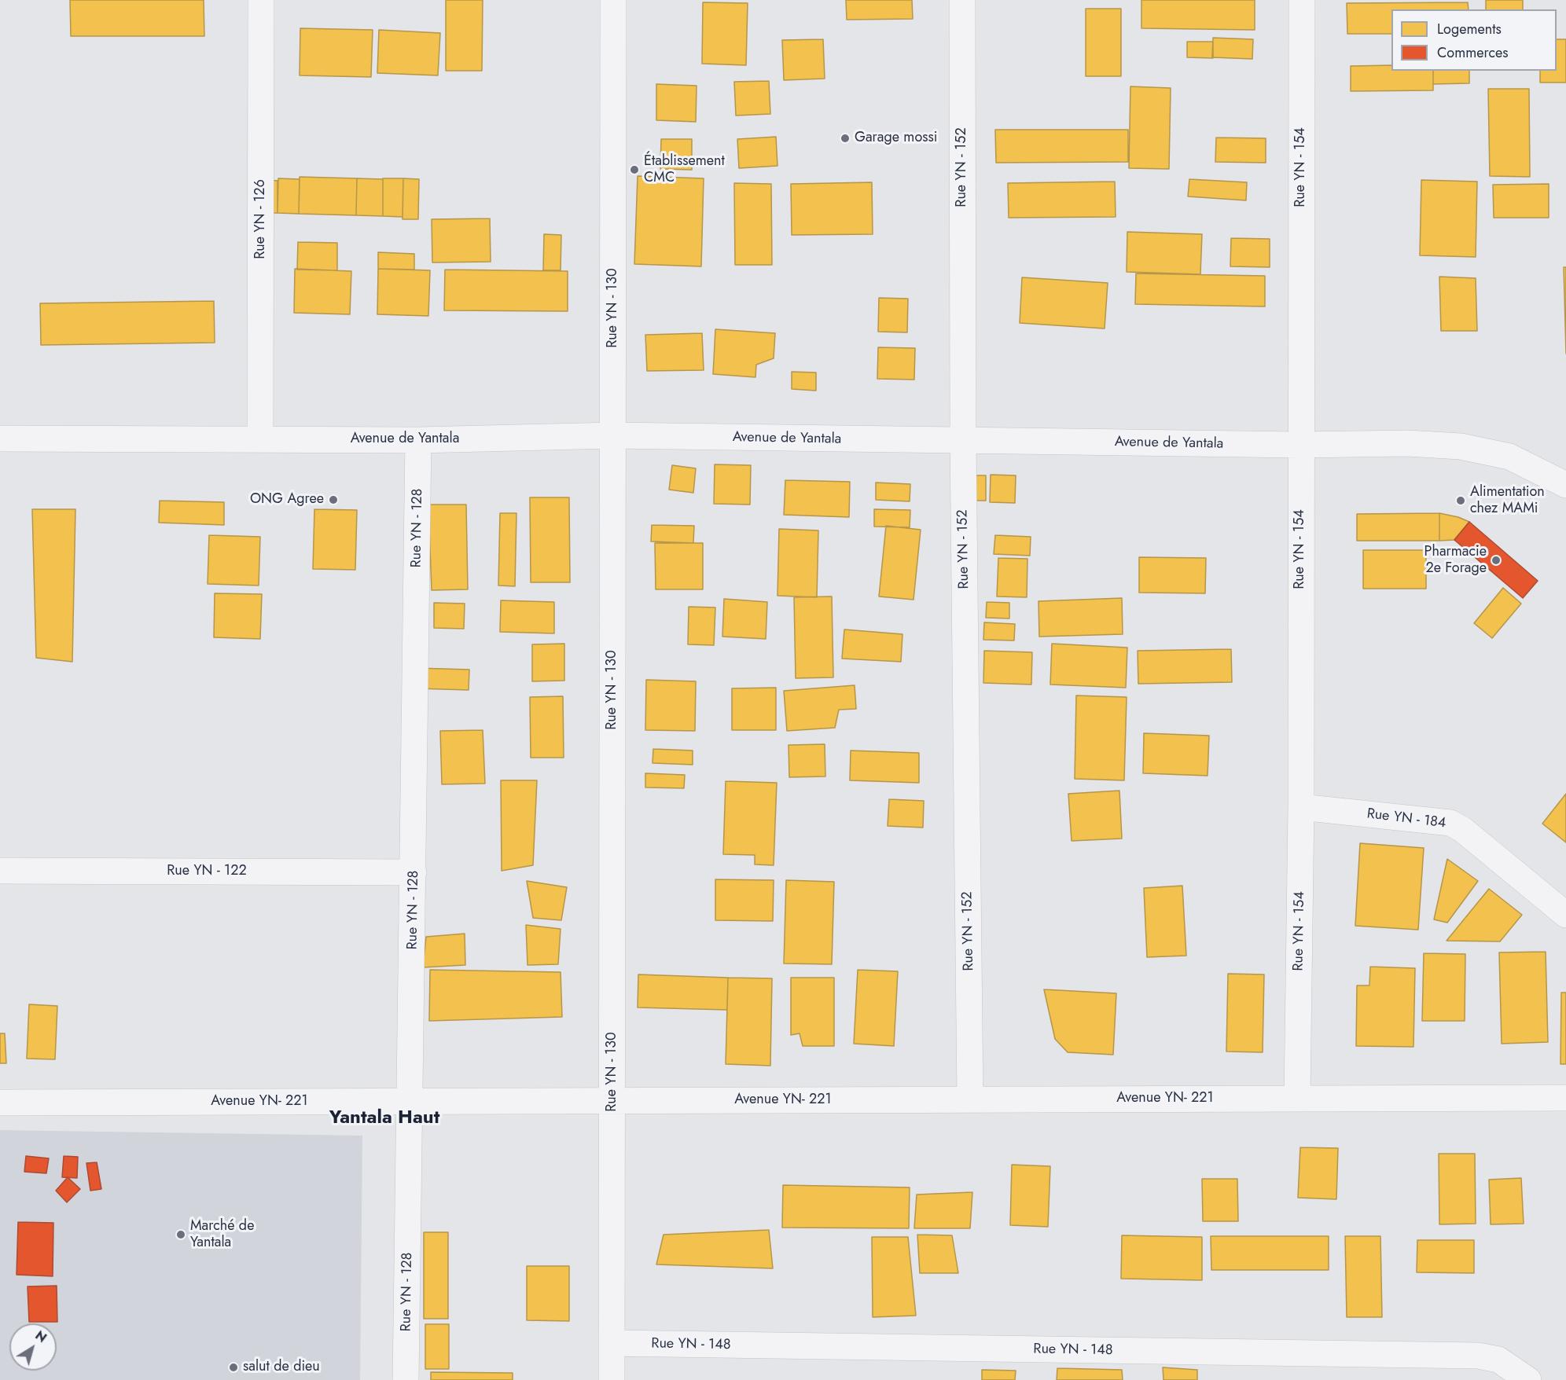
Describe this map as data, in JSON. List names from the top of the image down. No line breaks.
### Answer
{"streets":{"street":["Rue YN - 152","Rue YN - 154","Rue YN - 126","Rue YN - 130","Avenue de Yantala","Rue YN - 128","Rue YN - 184","Rue YN - 122","Avenue YN- 221","Rue YN - 148"]},"crossings":[["Rue YN - 152","Avenue de Yantala"],["Rue YN - 152","Avenue YN- 221"],["Rue YN - 154","Avenue de Yantala"],["Rue YN - 154","Rue YN - 184"],["Rue YN - 154","Avenue YN- 221"],["Rue YN - 126","Avenue de Yantala"],["Rue YN - 130","Avenue de Yantala"],["Rue YN - 130","Avenue YN- 221"],["Rue YN - 130","Rue YN - 148"],["Avenue de Yantala","Rue YN - 128"],["Rue YN - 128","Rue YN - 122"],["Rue YN - 128","Avenue YN- 221"]],"districts":["Yantala Haut"],"places":["Garage mossi","Établissement CMC","ONG Agree","Alimentation chez MAMi","Pharmacie 2e Forage","Marché de Yantala","salut de dieu"],"legend":["Logements","Commerces"],"north":"top right"}
